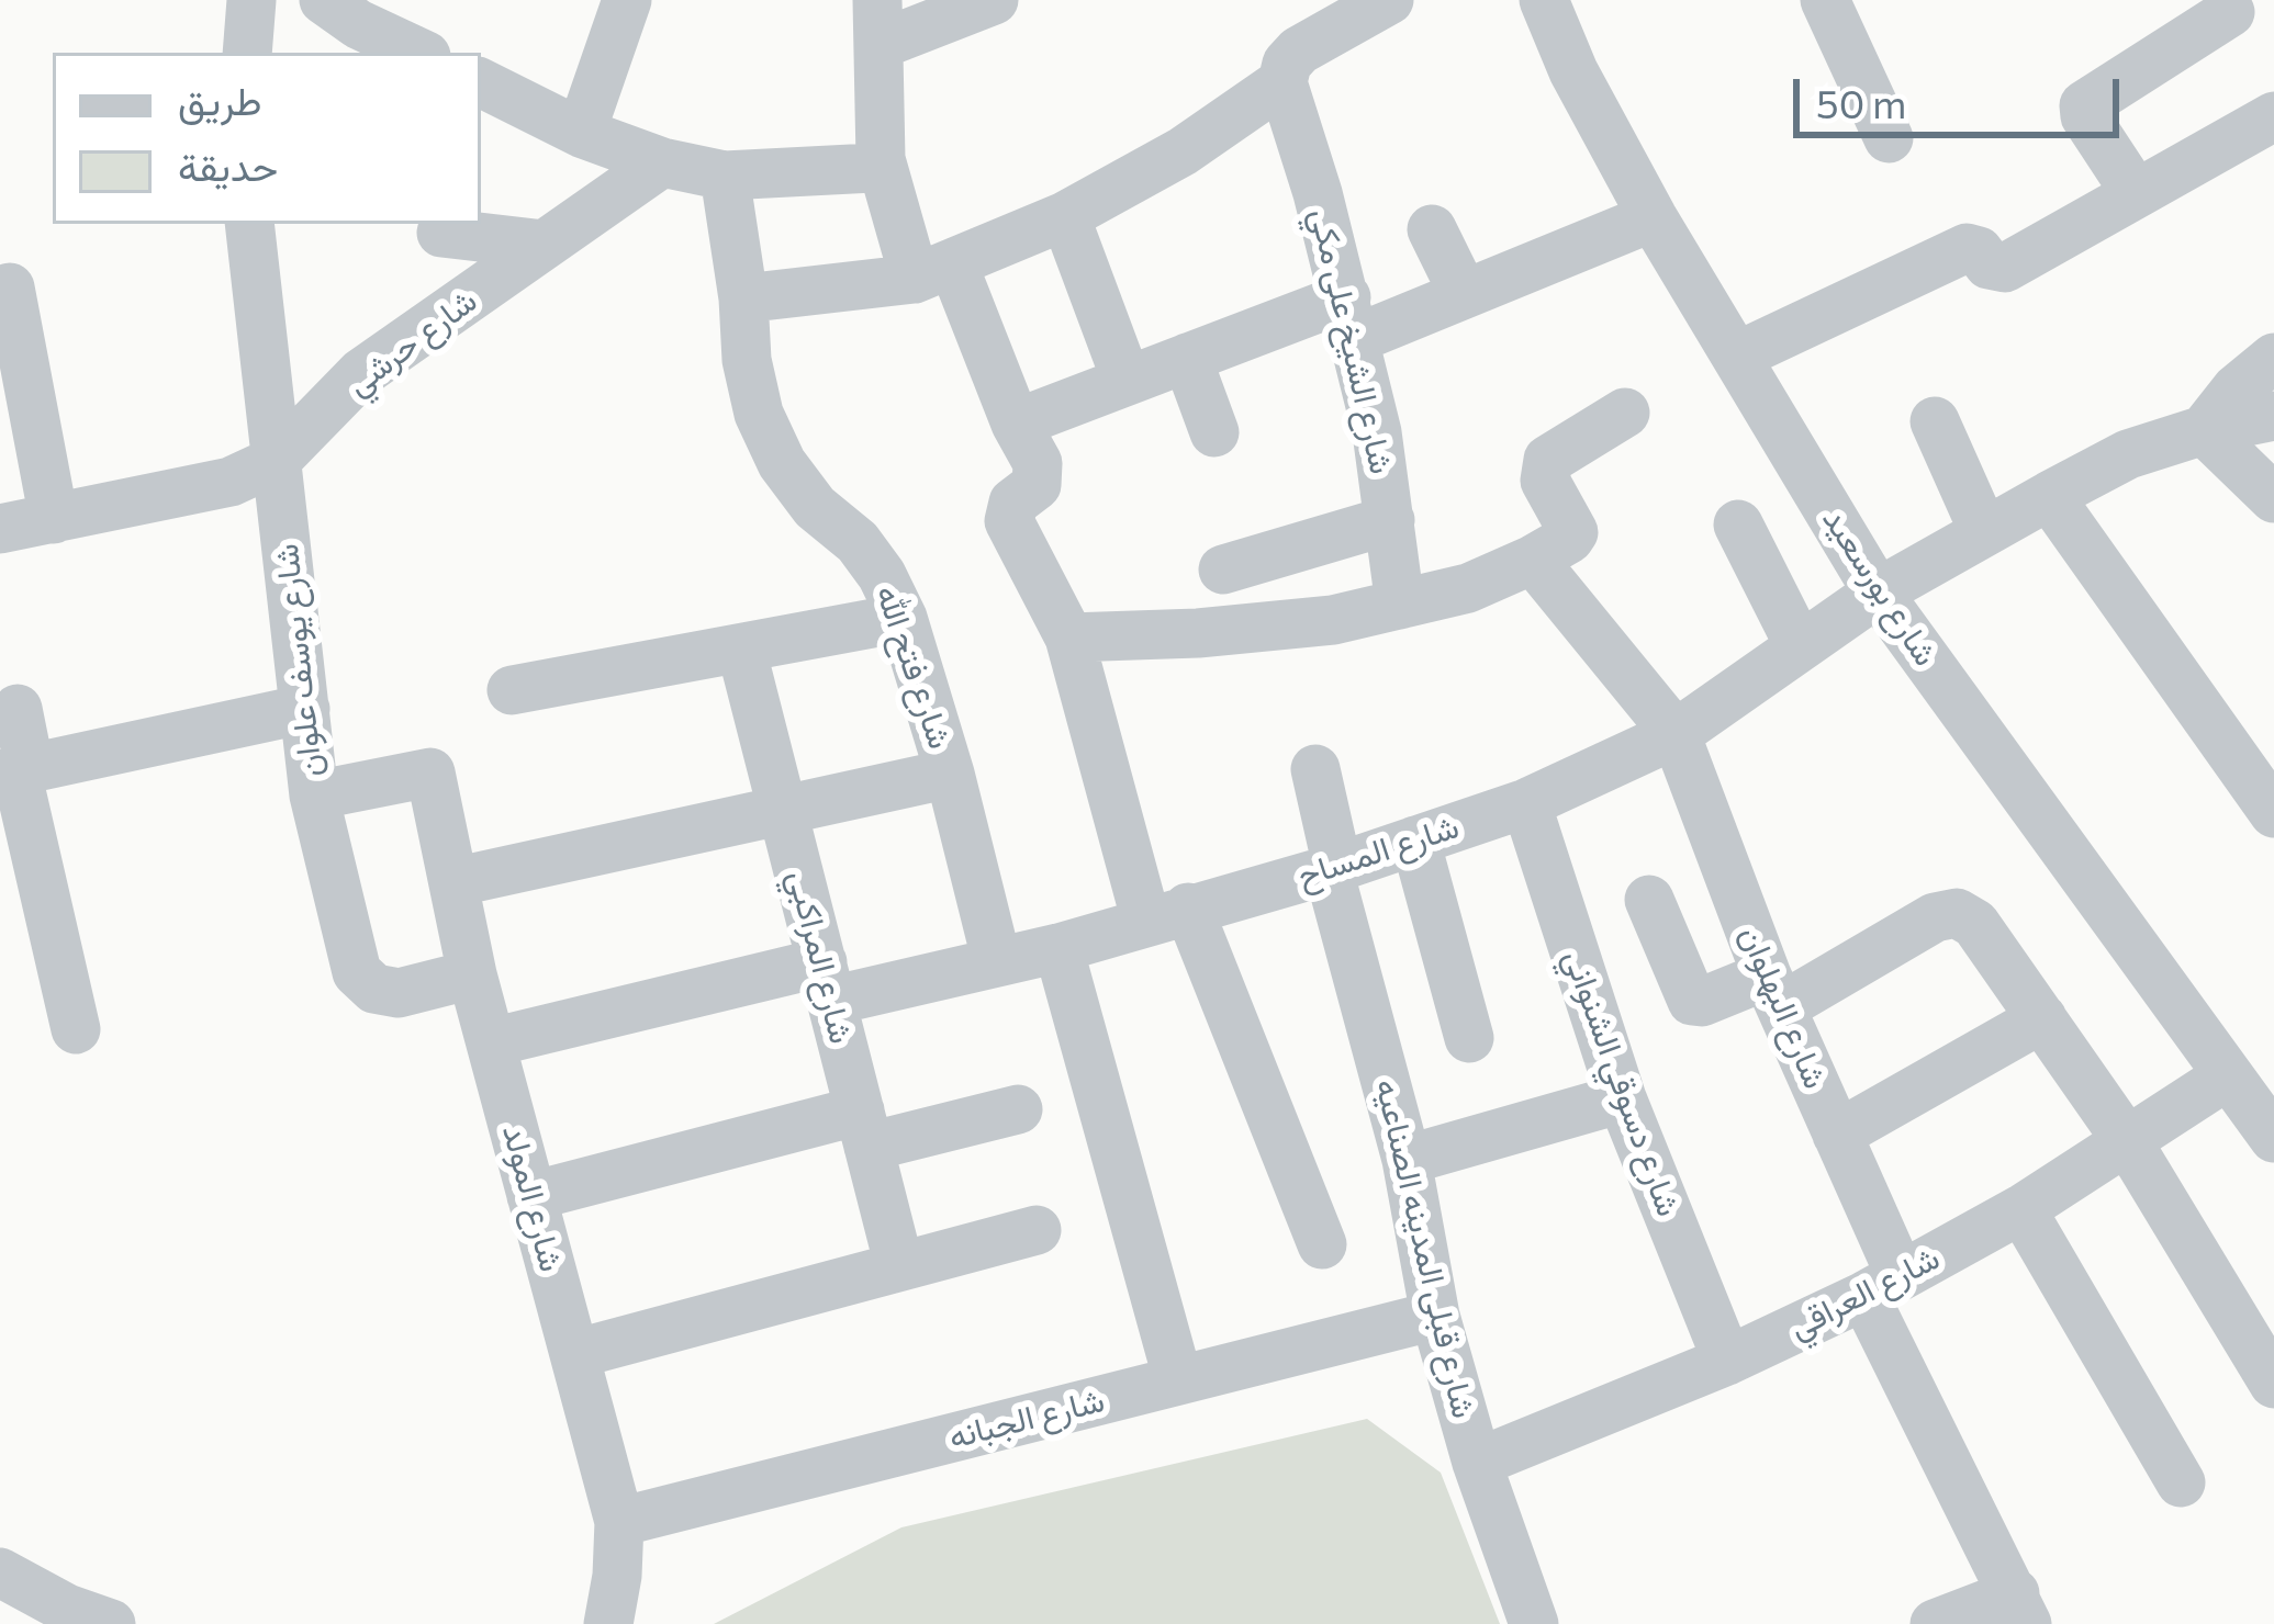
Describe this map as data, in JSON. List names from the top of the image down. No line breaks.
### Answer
{"streets":{"street":["شارع الشيخ على مكي","شارع حرشي","شارع بورسعيد","شارع يوسف علوان","شارع فتح الله","شارع المساح","شارع المراكبي","شارع البهلوان","شارع دسوقي الشنواني","شارع المولد","شارع قبلى المدينه الصناعيه","شارع العراقي","شارع الجبانه"]},"crossings":[["شارع حرشي","شارع يوسف علوان"],["شارع بورسعيد","شارع المساح"],["شارع بورسعيد","شارع العراقي"],["شارع يوسف علوان","شارع المولد"],["شارع فتح الله","شارع المساح"],["شارع المساح","شارع المراكبي"],["شارع المساح","شارع البهلوان"],["شارع المساح","شارع دسوقي الشنواني"],["شارع المساح","شارع المولد"],["شارع المساح","شارع قبلى المدينه الصناعيه"],["شارع البهلوان","شارع العراقي"],["شارع دسوقي الشنواني","شارع العراقي"],["شارع المولد","شارع الجبانه"],["شارع قبلى المدينه الصناعيه","شارع العراقي"],["شارع قبلى المدينه الصناعيه","شارع الجبانه"]],"legend":["طريق","حديقة"],"scale_bar":"50 m"}
